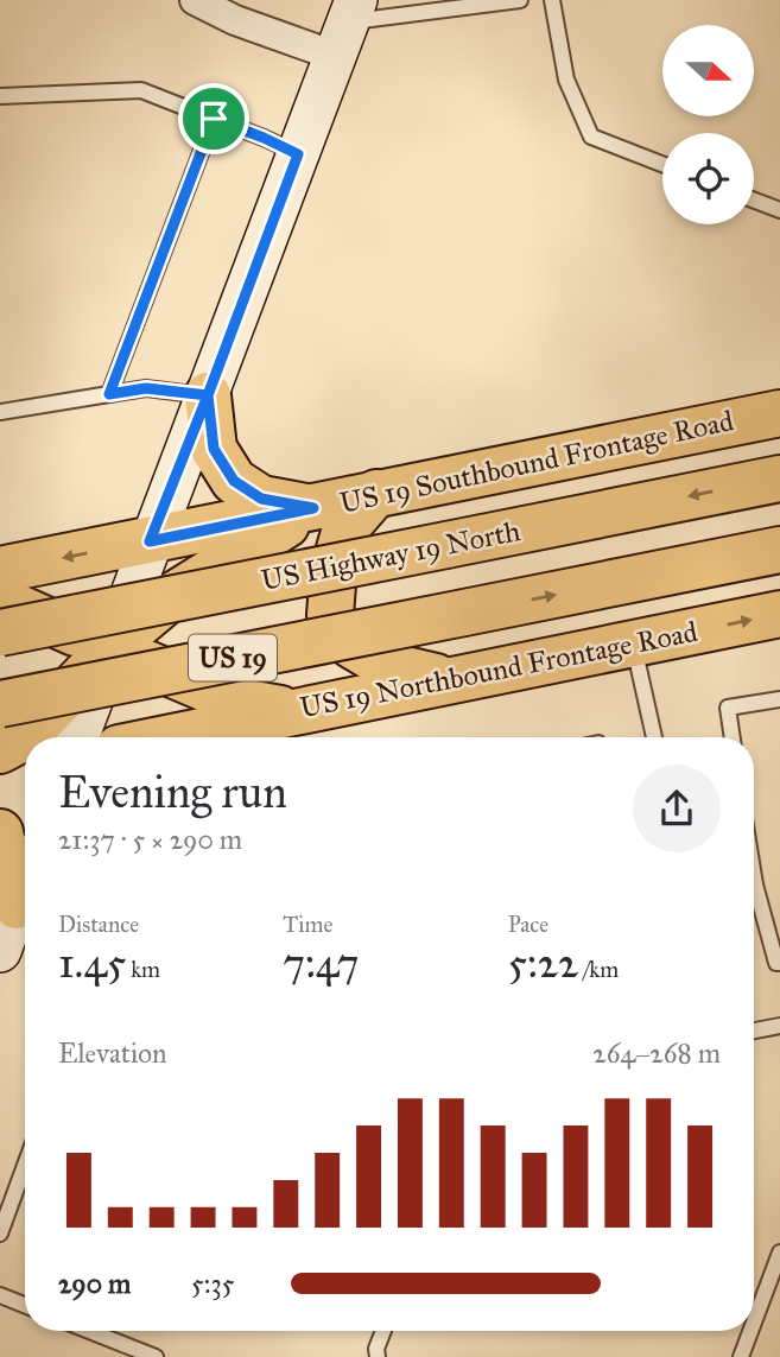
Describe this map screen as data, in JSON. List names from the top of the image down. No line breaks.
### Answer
{"streets":{"main road":["US 19 Southbound Frontage Road","US Highway 19 North","US 19","US 19 Northbound Frontage Road"]},"north":"right","page":{"heading":["Evening run","21:37 · 5 × 290 m"],"stats":[["Distance","1.45 km"],["Time","7:47"],["Pace","5:22 /km"]],"chart":["Elevation","264–268 m"],"list":[{"name":"290 m","note":"5:35"}]}}
